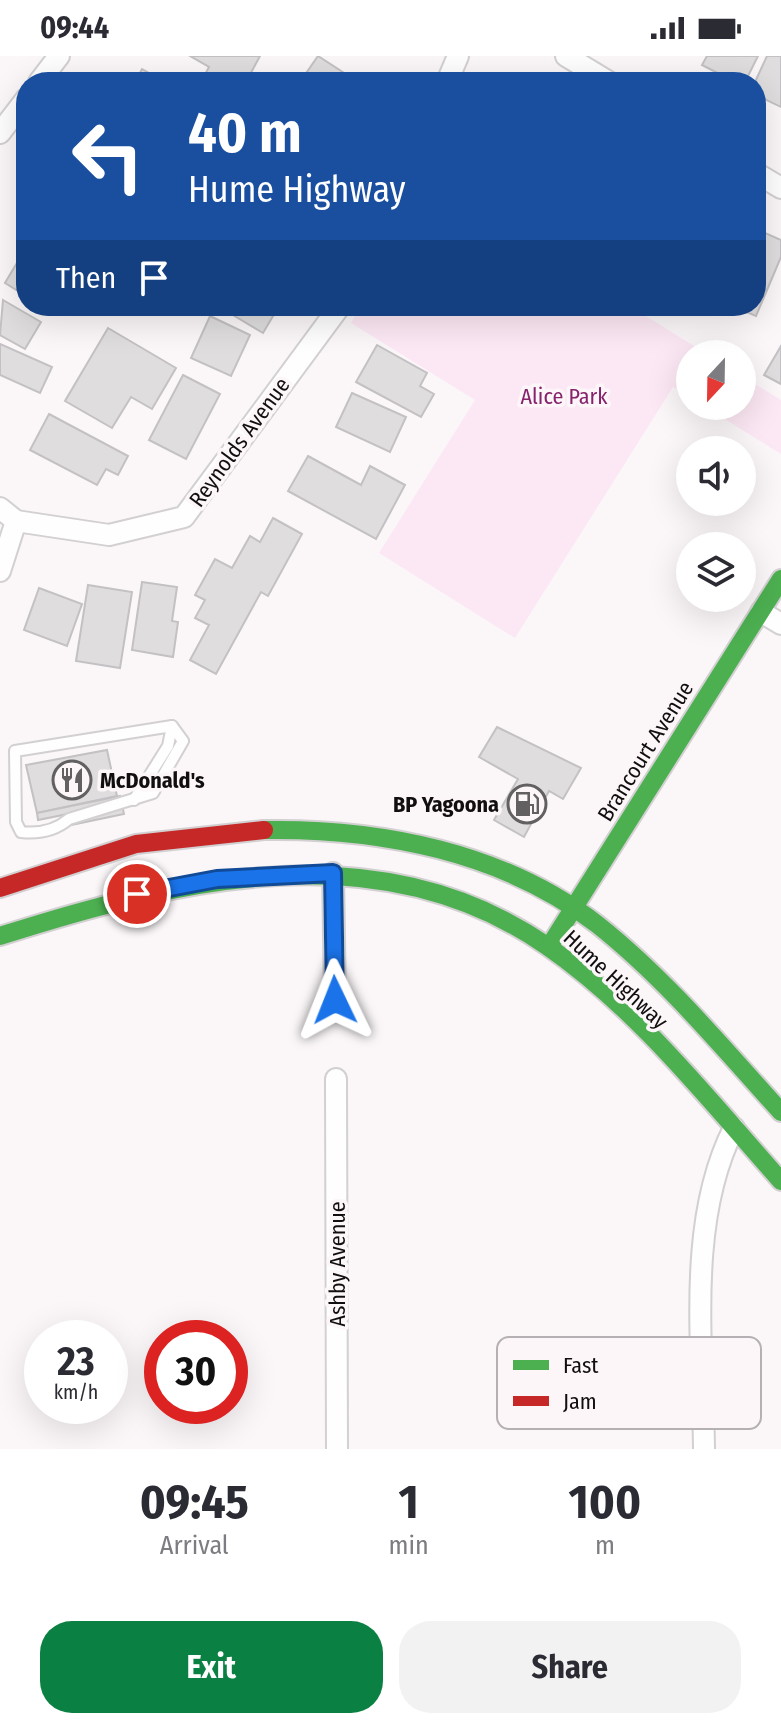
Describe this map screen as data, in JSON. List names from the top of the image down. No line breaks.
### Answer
{"streets":{"main road":["Brancourt Avenue","Hume Highway"],"street":["Reynolds Avenue","Ashby Avenue"]},"crossings":[["Brancourt Avenue","Hume Highway"]],"parks":["Alice Park"],"places":{"restaurant":["McDonald's"],"fuel station":["BP Yagoona"]},"legend":["Fast","Jam"],"north":"bottom","page":{"status":"09:44","turn":["40 m","Hume Highway"],"then":"Then","speed":"23 km/h","limit":"30","eta":["09:45","Arrival","1","min","100","m"],"buttons":["Exit","Share"]}}
